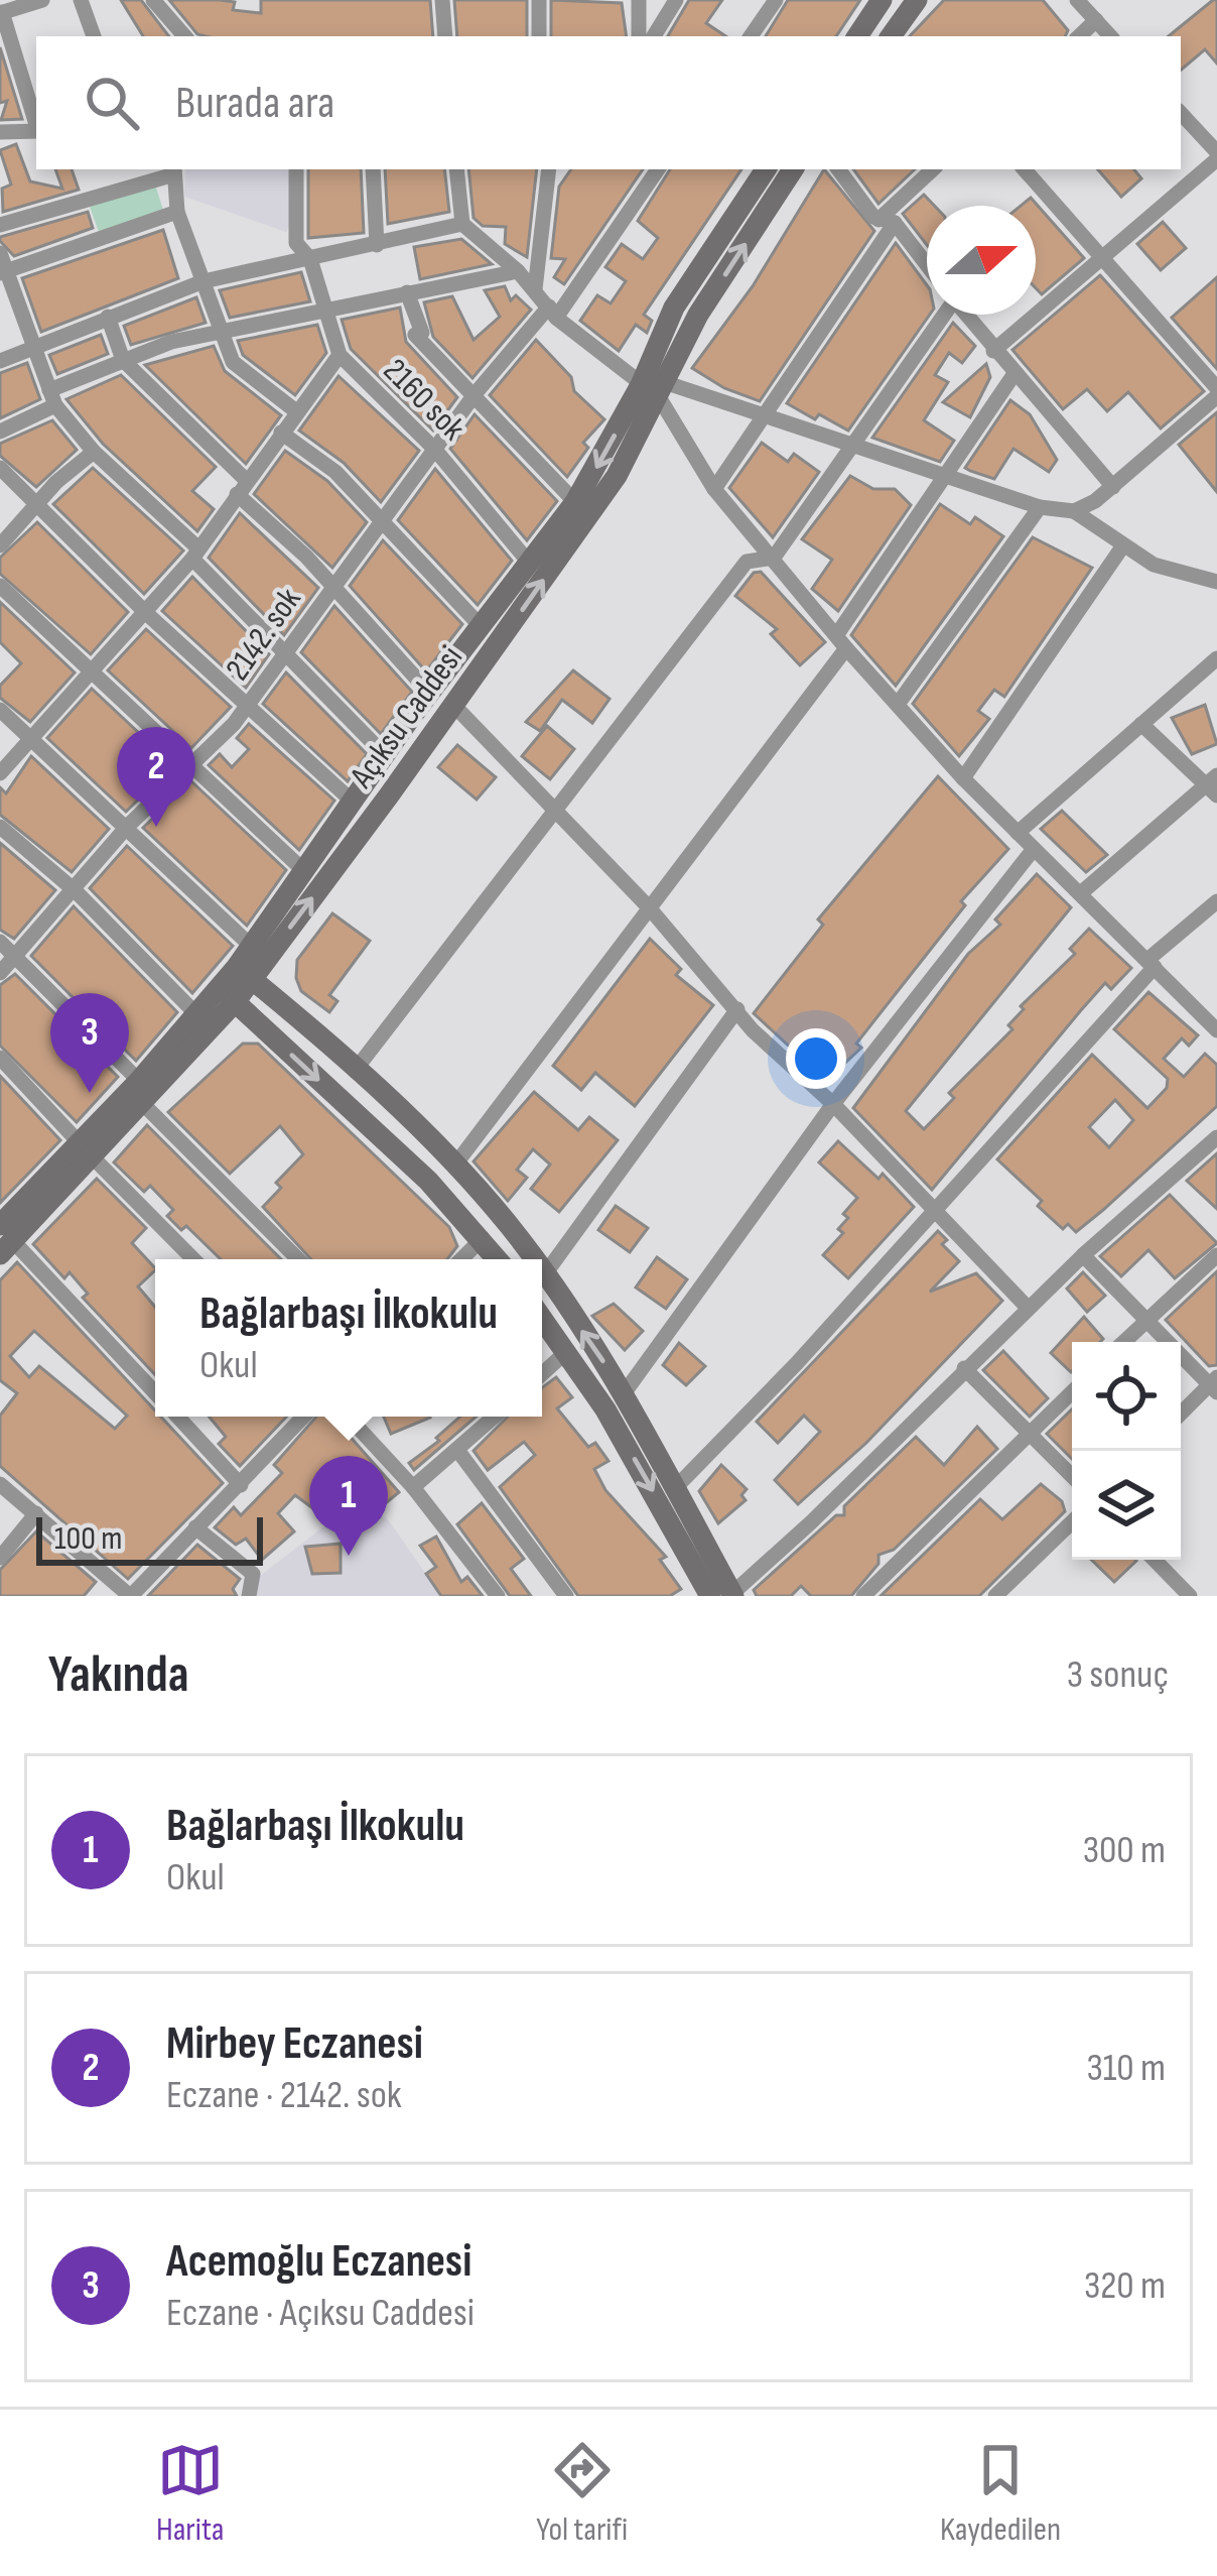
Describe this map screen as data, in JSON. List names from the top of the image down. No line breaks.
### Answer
{"streets":{"main road":["Açıksu Caddesi"],"street":["2160 sok","2142. sok"]},"crossings":[["2160 sok","2142. sok"],["2160 sok","Açıksu Caddesi"]],"scale_bar":"100 m","north":"right","page":{"search":"Burada ara","pins":["2","3","1"],"popup":["Bağlarbaşı İlkokulu","Okul"],"scale":"100 m","heading":["Yakında","3 sonuç"],"list":[{"mark":"1","name":"Bağlarbaşı İlkokulu","note":"Okul","value":"300 m"},{"mark":"2","name":"Mirbey Eczanesi","note":"Eczane · 2142. sok","value":"310 m"},{"mark":"3","name":"Acemoğlu Eczanesi","note":"Eczane · Açıksu Caddesi","value":"320 m"}],"nav":["Harita","Yol tarifi","Kaydedilen"]}}
